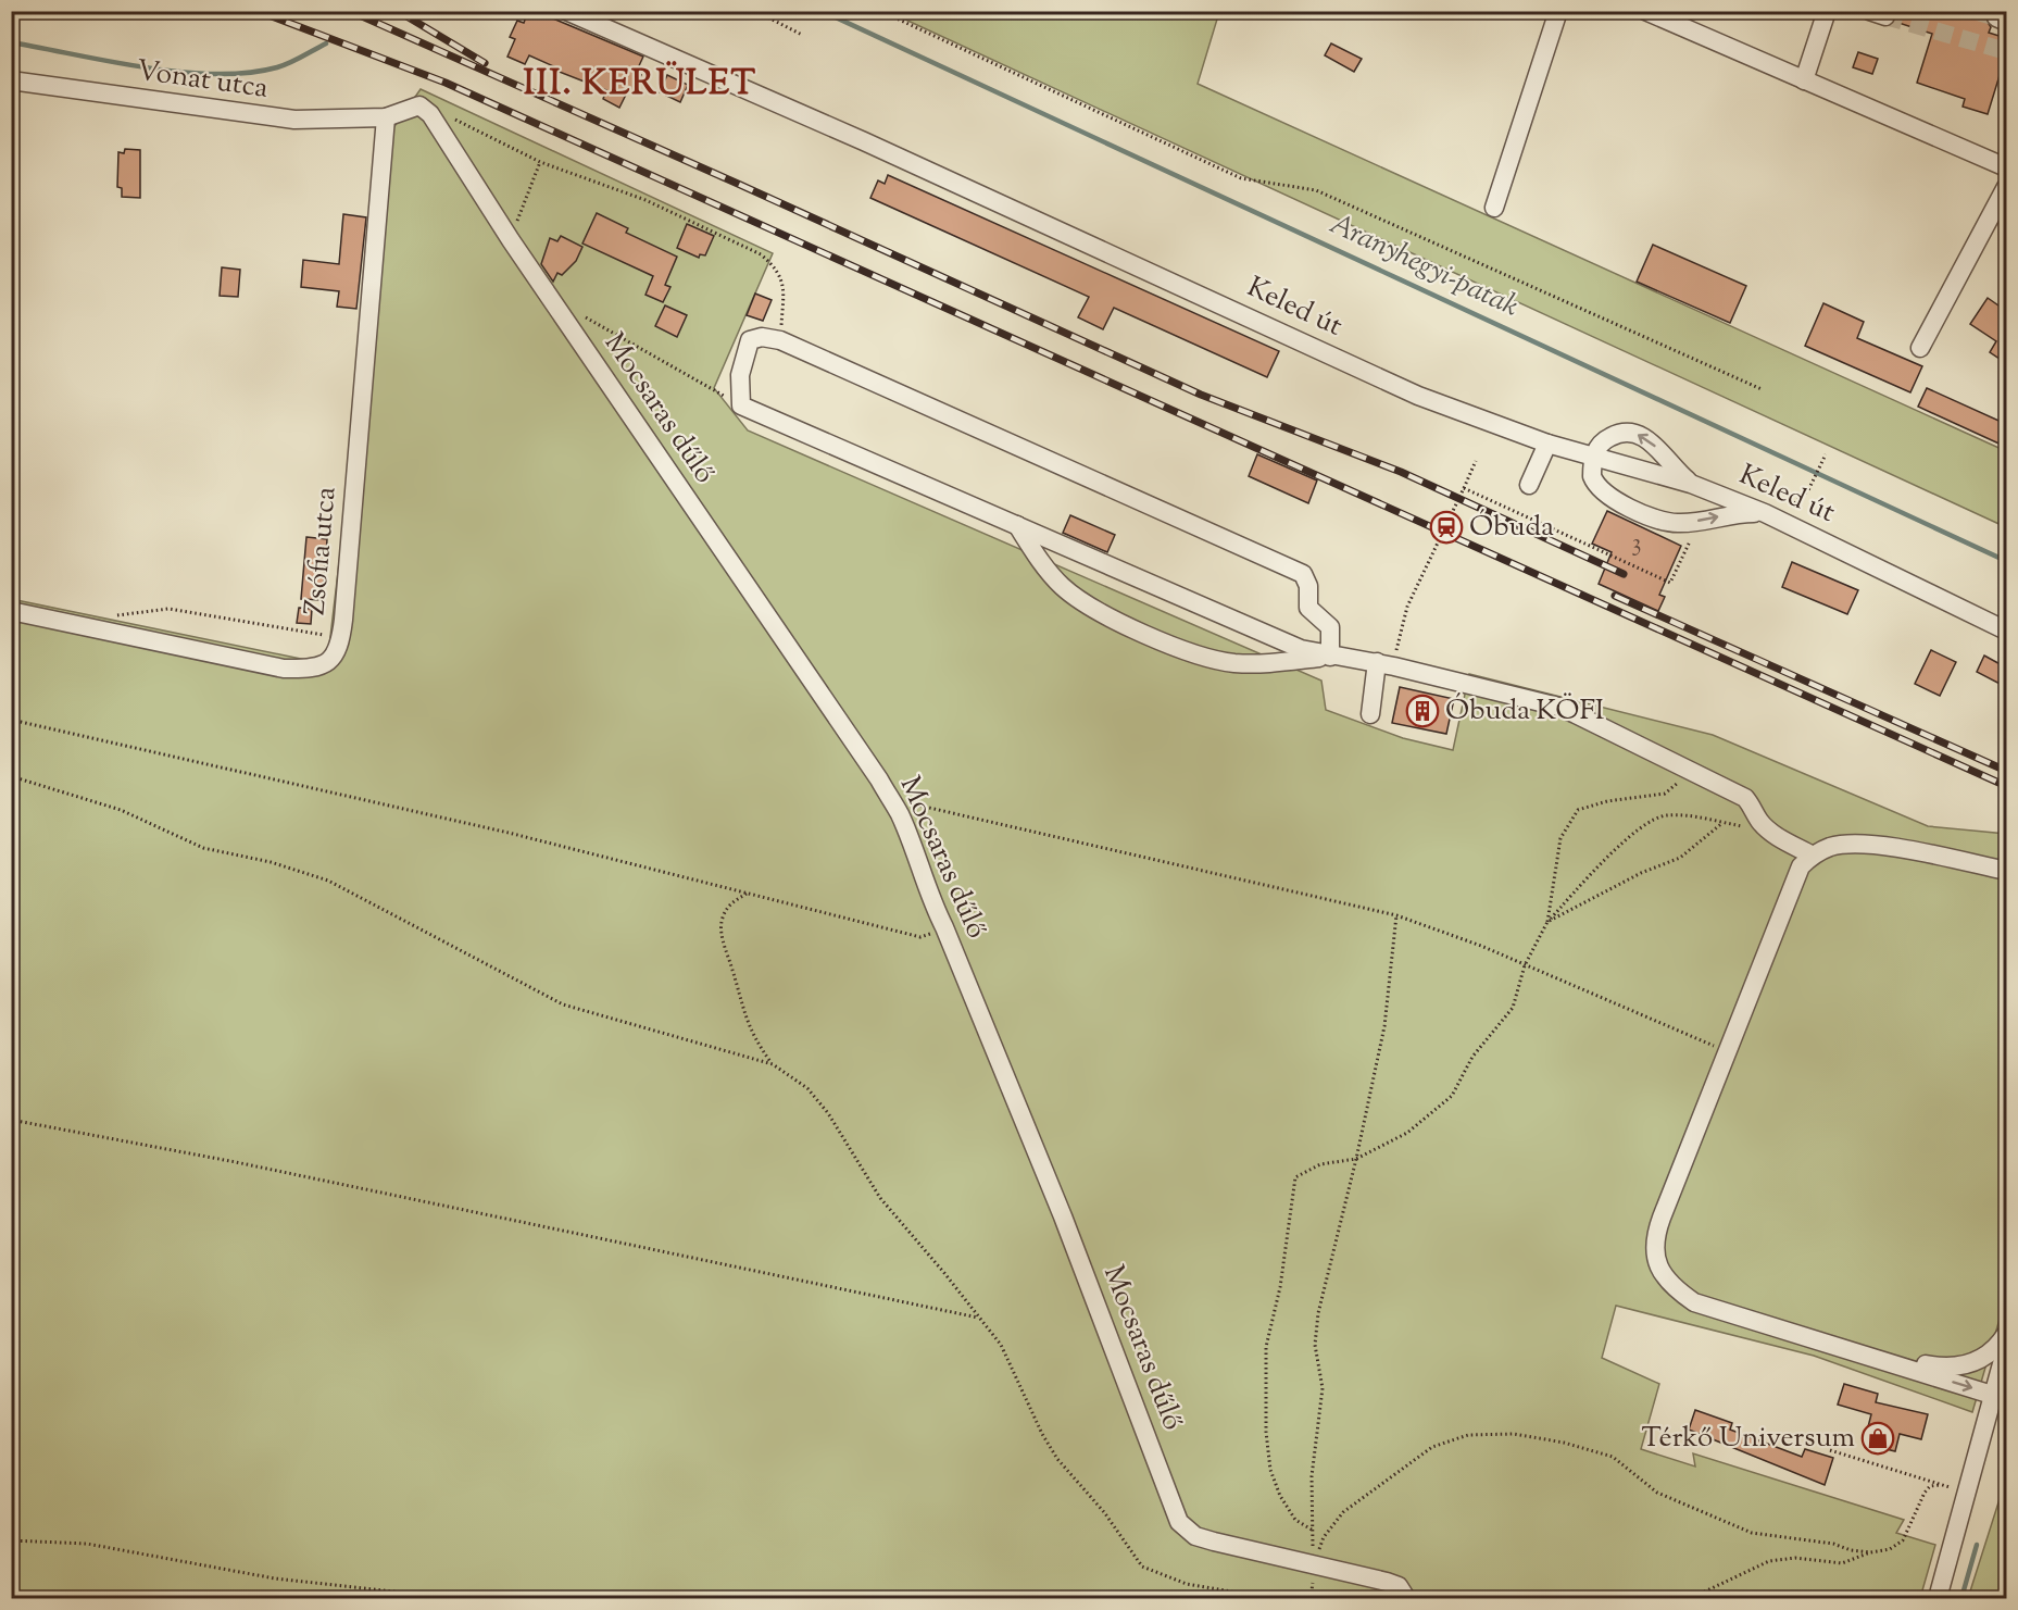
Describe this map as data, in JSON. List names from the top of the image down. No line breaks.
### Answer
{"streets":{"street":["Vonat utca","Keled út","Mocsaras dűlő","Zsófia utca"]},"crossings":[["Vonat utca","Mocsaras dűlő"],["Vonat utca","Zsófia utca"],["Mocsaras dűlő","Zsófia utca"]],"districts":["III. KERÜLET"],"water":["Aranyhegyi-patak"],"places":{"station":["Óbuda"],"building":["Óbuda KÖFI"],"shop":["Térkő Universum"]},"house_numbers":["3"]}
